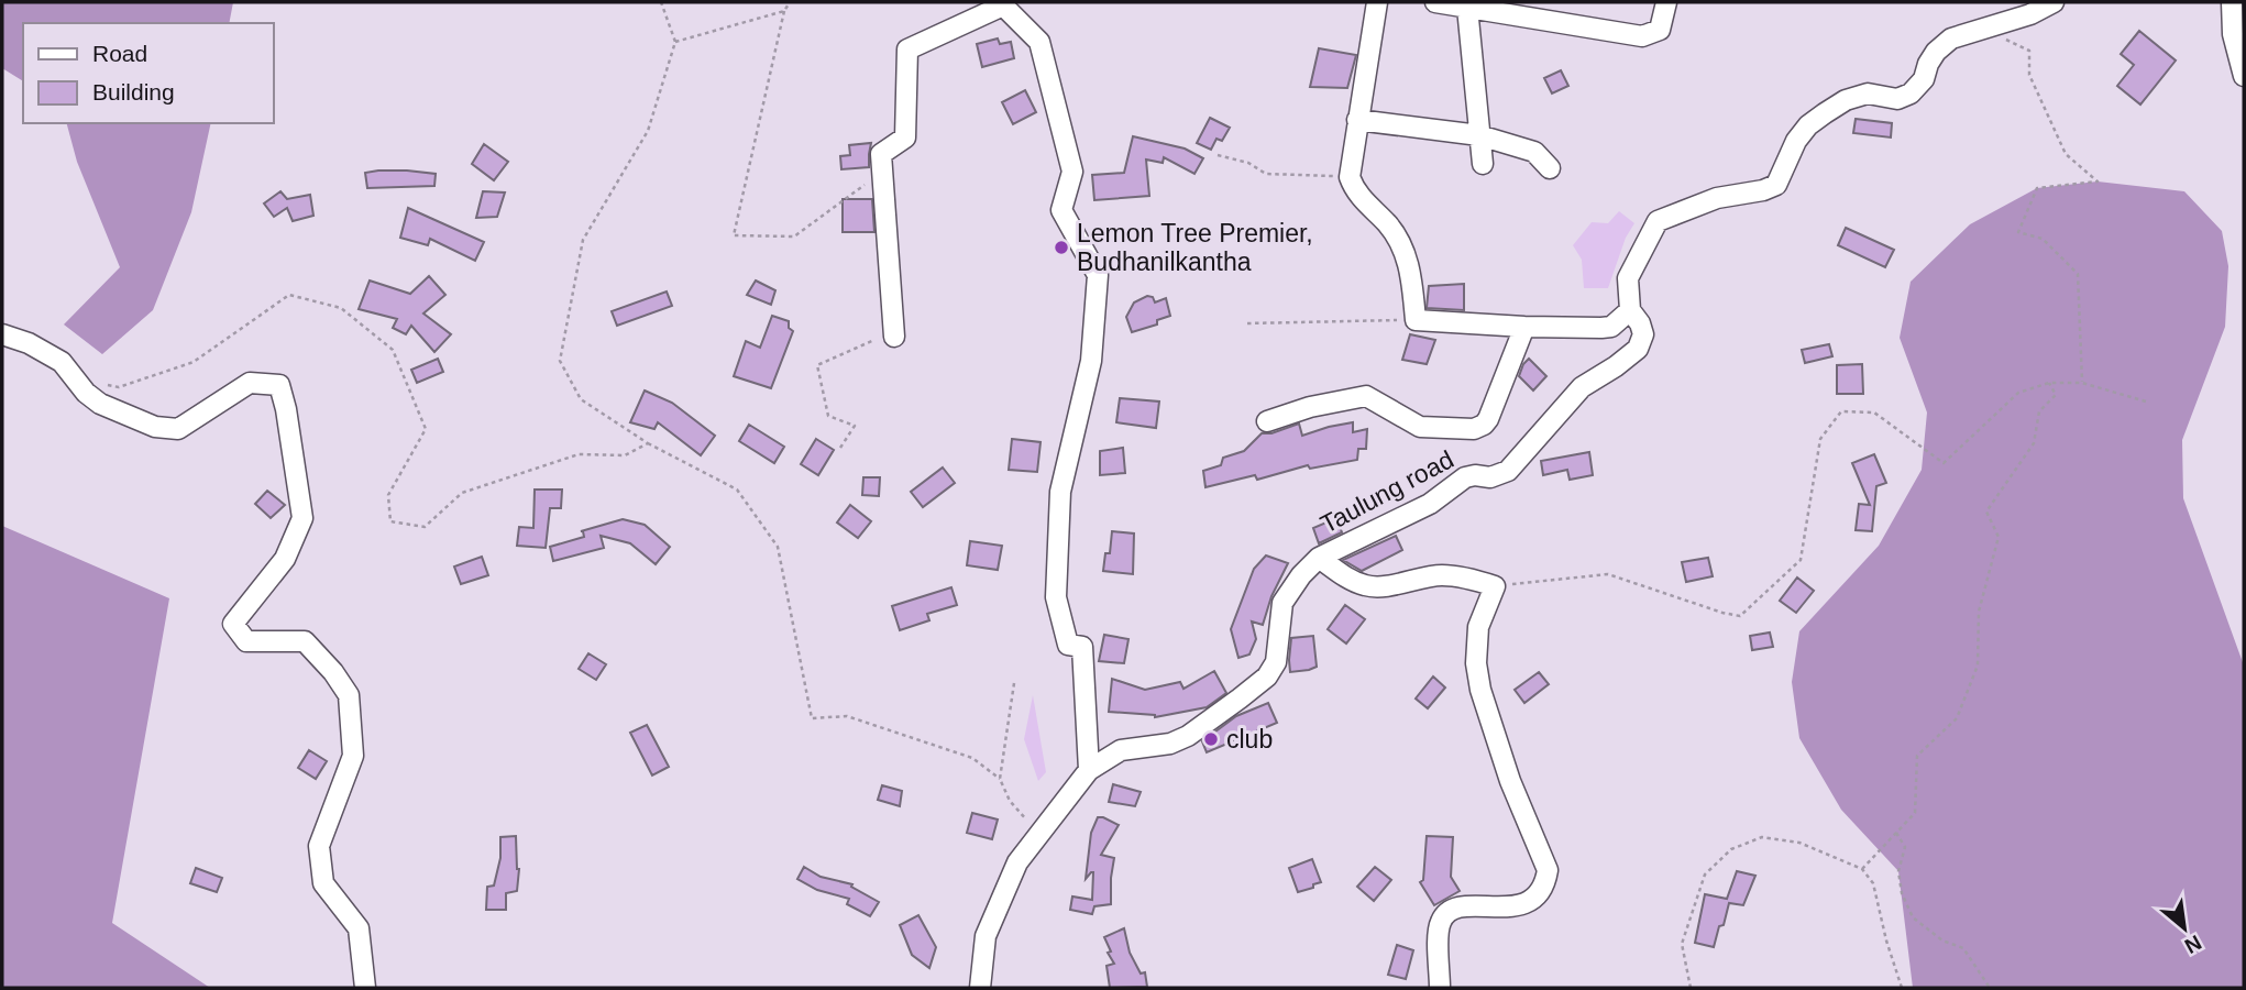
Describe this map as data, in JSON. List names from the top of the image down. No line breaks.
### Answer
{"streets":{"street":["Taulung road"]},"places":["Lemon Tree Premier, Budhanilkantha","club"],"legend":["Road","Building"],"north":"bottom right"}
